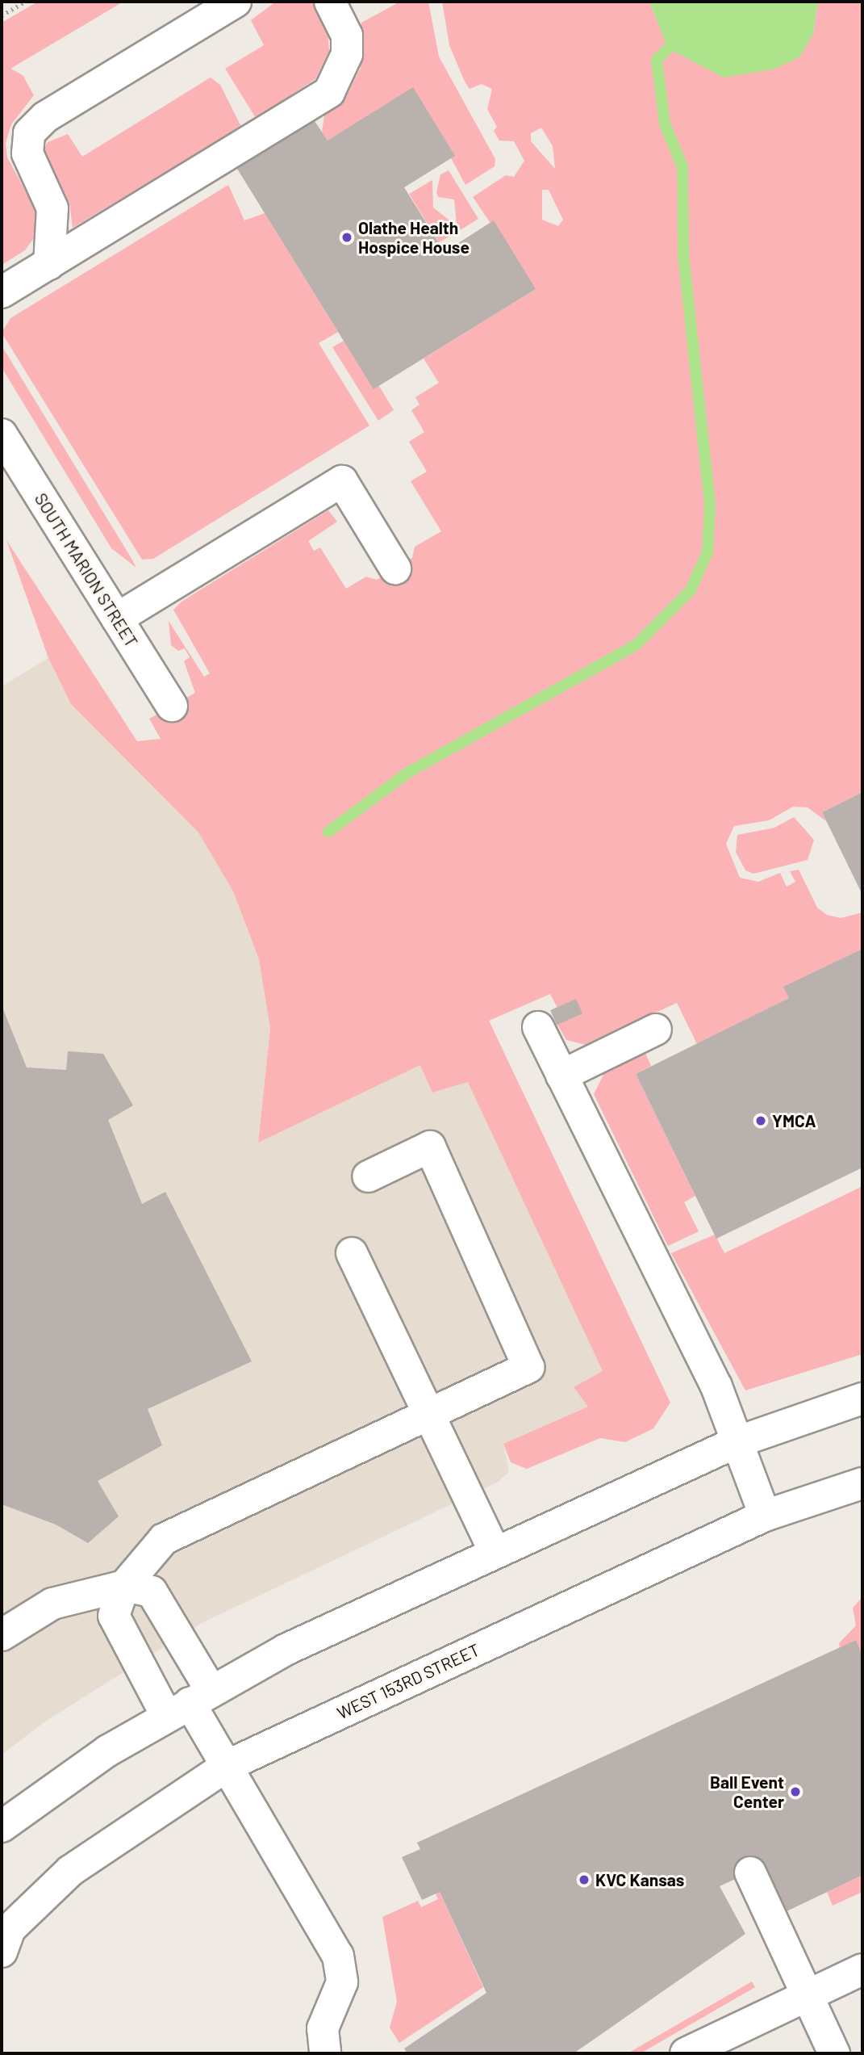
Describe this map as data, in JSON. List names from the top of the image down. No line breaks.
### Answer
{"streets":{"street":["SOUTH MARION STREET","WEST 153RD STREET"]},"places":["Olathe Health Hospice House","YMCA","Ball Event Center","KVC Kansas"]}
